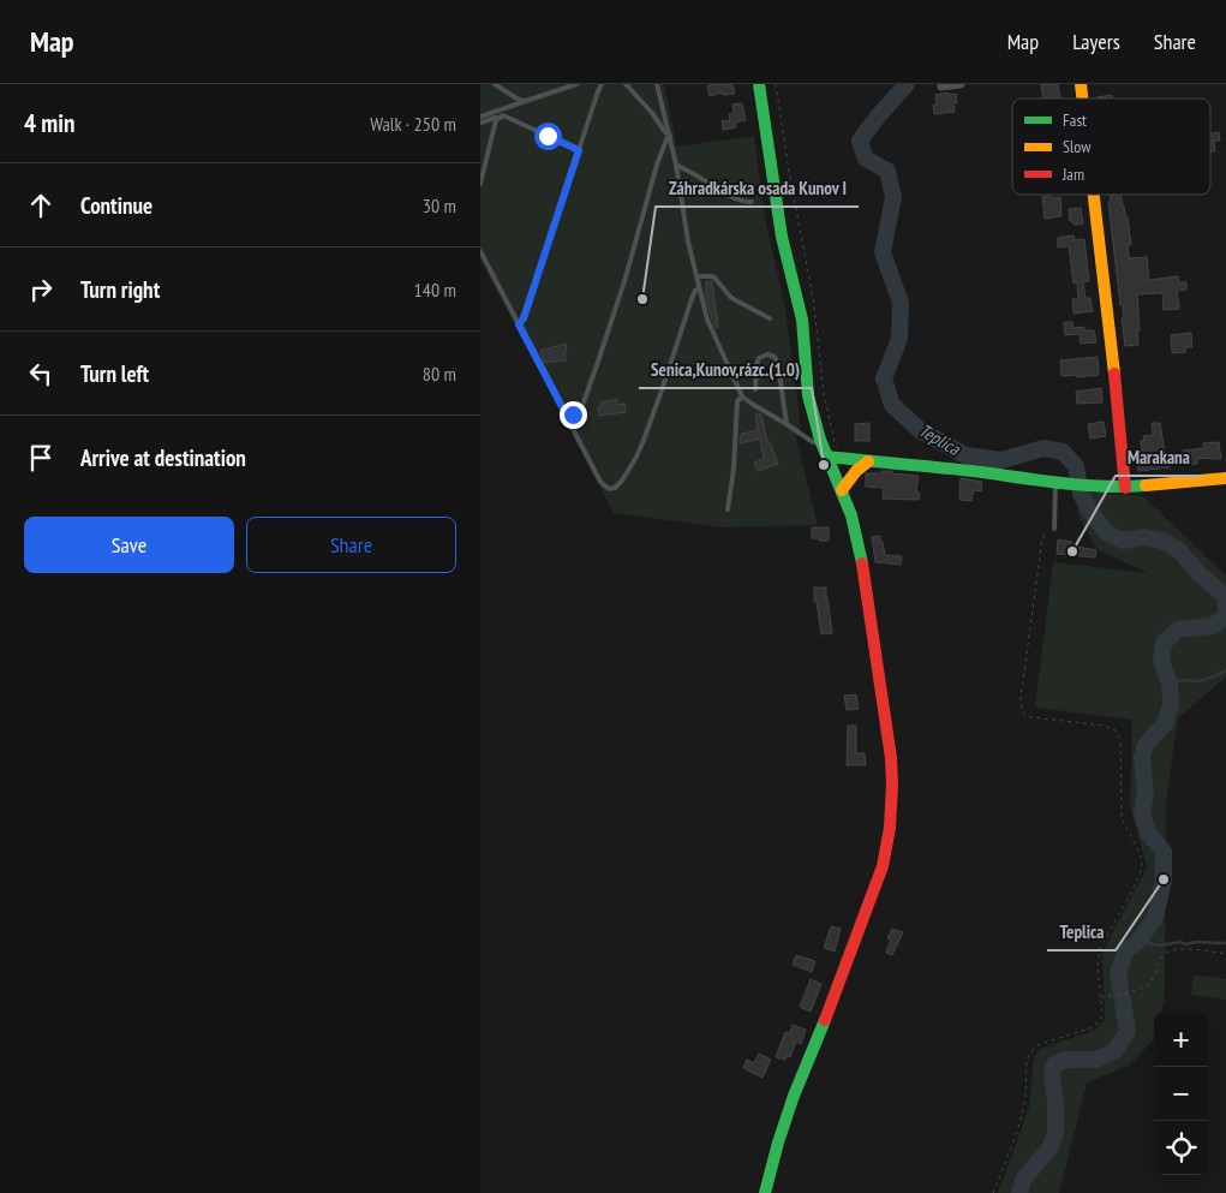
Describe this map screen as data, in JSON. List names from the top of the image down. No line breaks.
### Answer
{"water":["Teplica"],"places":["Záhradkárska osada Kunov I","Senica,Kunov,rázc.(1.0)","Marakana","Teplica"],"legend":["Fast","Slow","Jam"],"page":{"header":"Map","nav":["Map","Layers","Share"],"heading":["4 min","Walk · 250 m"],"list":[["Continue","30 m"],["Turn right","140 m"],["Turn left","80 m"],"Arrive at destination"],"buttons":["Save","Share"],"map_buttons":["+","−"]}}
